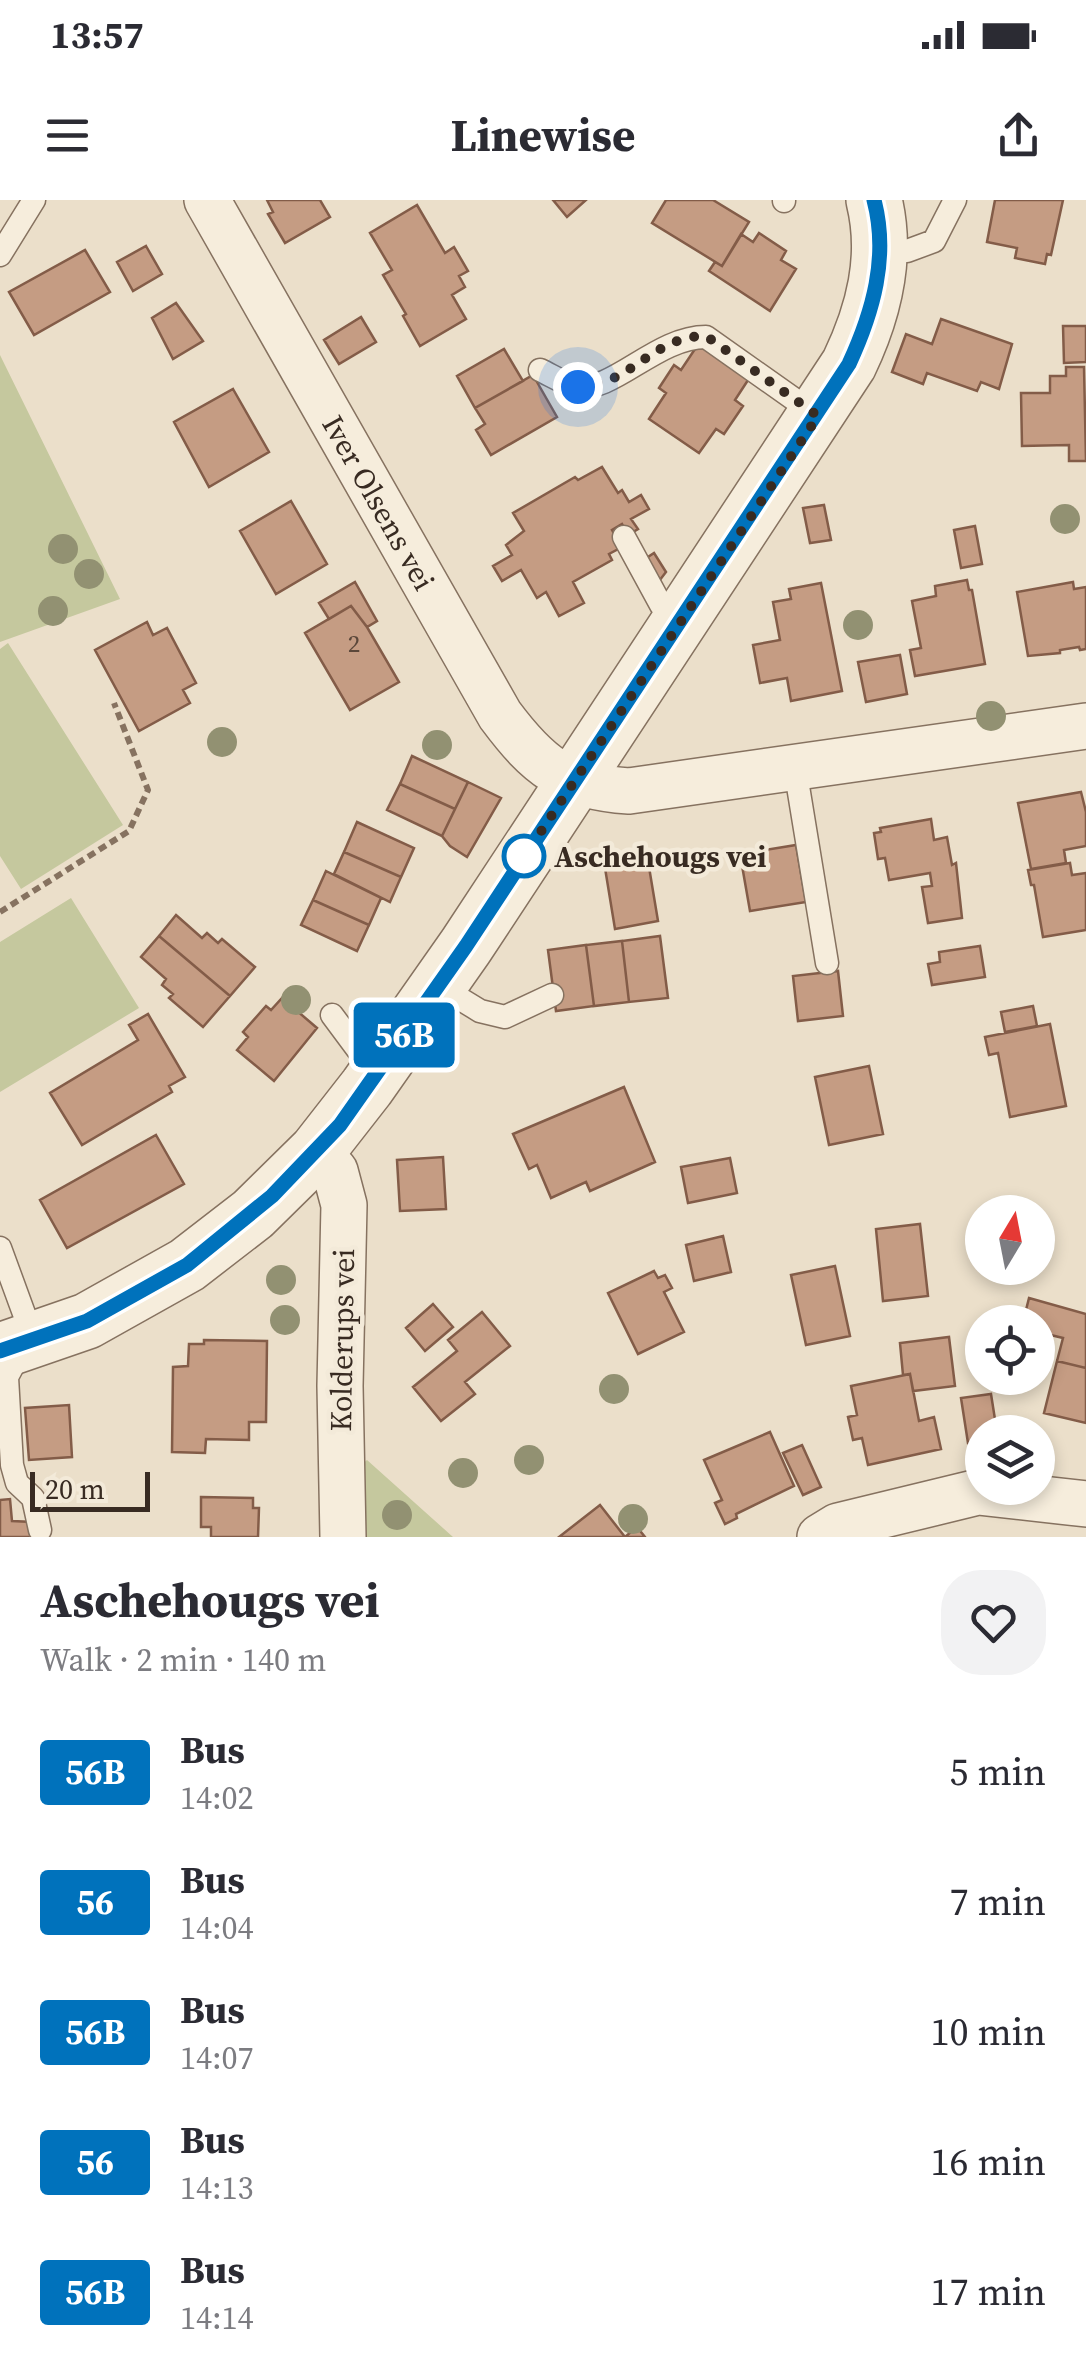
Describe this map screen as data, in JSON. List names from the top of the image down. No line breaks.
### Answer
{"streets":{"street":["Iver Olsens vei","Kolderups vei"]},"places":["Aschehougs vei"],"lines":["bus line 56B"],"house_numbers":["2"],"scale_bar":"20 m","north":"top","page":{"status":"13:57","header":"Linewise","on_map":"56B","scale":"20 m","heading":["Aschehougs vei","Walk · 2 min · 140 m"],"list":[{"mark":"56B","name":"Bus","note":"14:02","value":"5 min"},{"mark":"56","name":"Bus","note":"14:04","value":"7 min"},{"mark":"56B","name":"Bus","note":"14:07","value":"10 min"},{"mark":"56","name":"Bus","note":"14:13","value":"16 min"},{"mark":"56B","name":"Bus","note":"14:14","value":"17 min"}]}}
